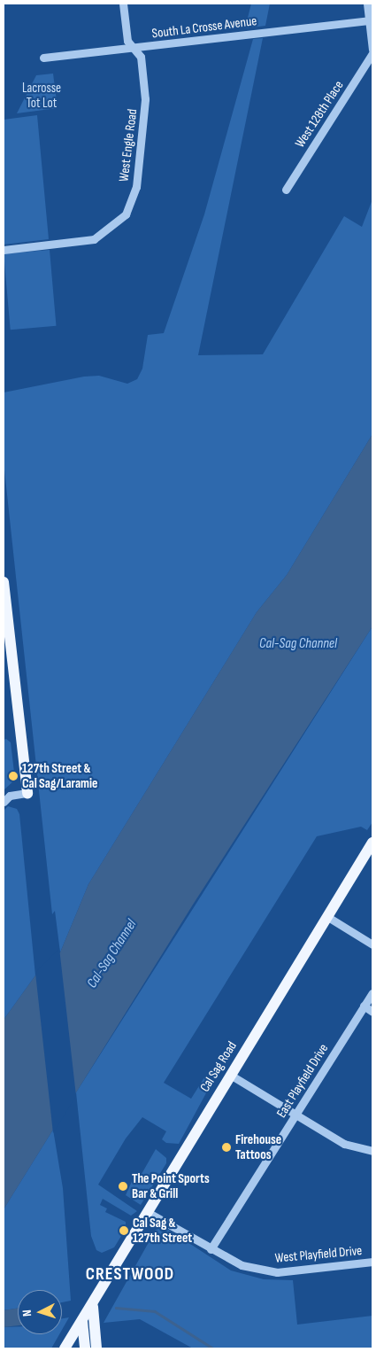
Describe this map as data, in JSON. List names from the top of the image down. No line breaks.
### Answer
{"streets":{"main road":["Cal Sag Road"],"street":["South La Crosse Avenue","West 128th Place","West Engle Road","East Playfield Drive","West Playfield Drive"]},"crossings":[["South La Crosse Avenue","West 128th Place"],["South La Crosse Avenue","West Engle Road"],["Cal Sag Road","West Playfield Drive"],["East Playfield Drive","West Playfield Drive"]],"districts":["CRESTWOOD"],"water":["Cal-Sag Channel"],"parks":["Lacrosse Tot Lot"],"places":["127th Street & Cal Sag/Laramie","Firehouse Tattoos","The Point Sports Bar & Grill","Cal Sag & 127th Street"],"north":"left"}
